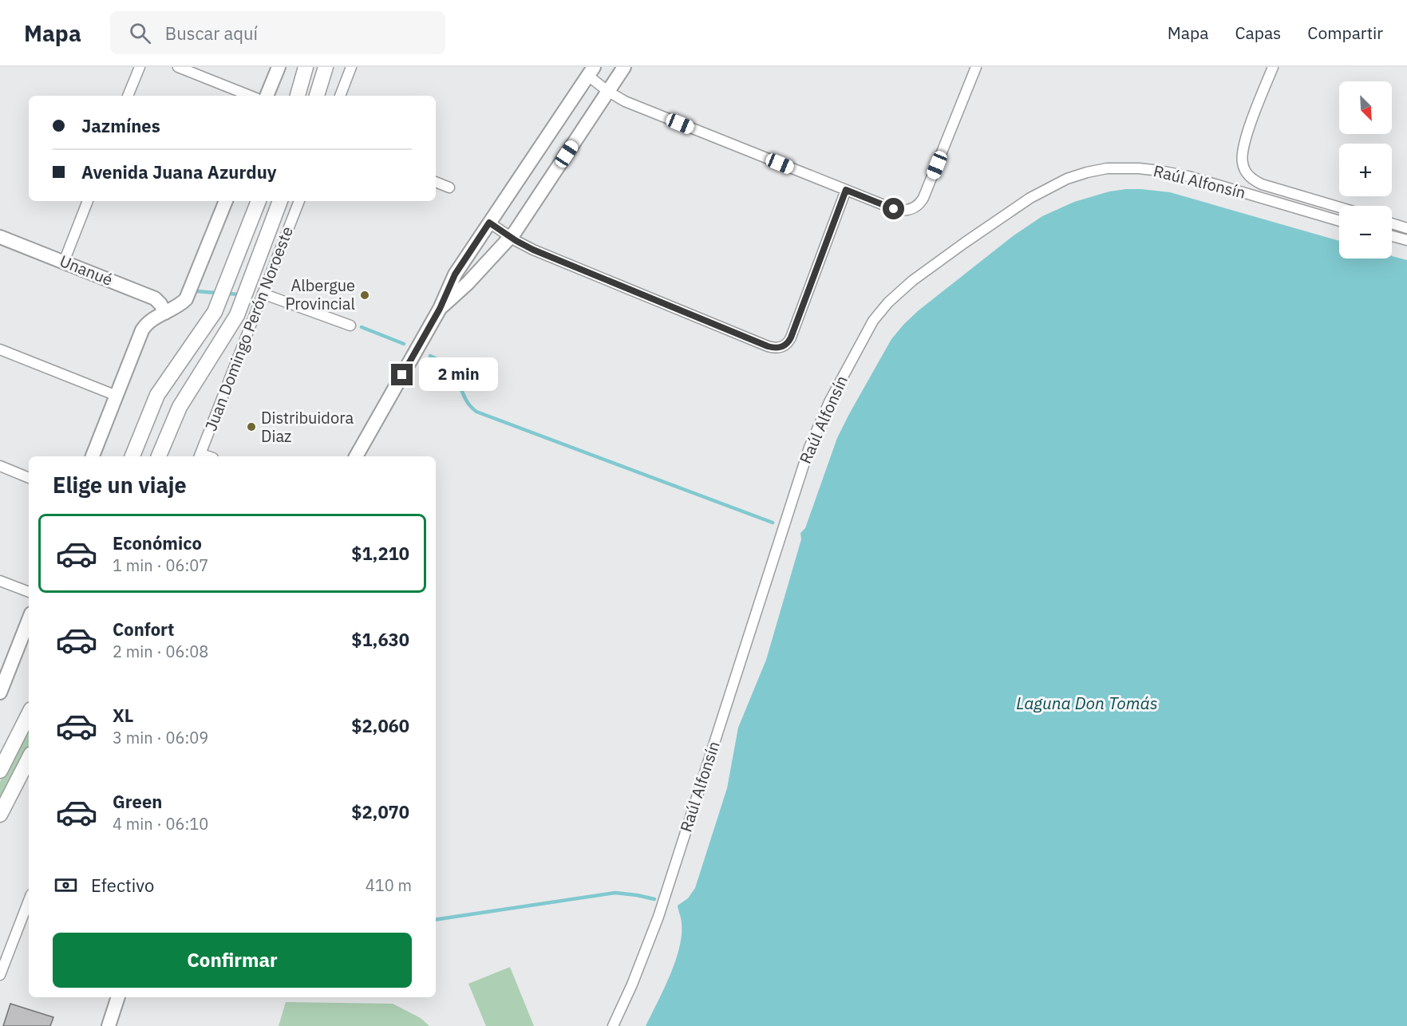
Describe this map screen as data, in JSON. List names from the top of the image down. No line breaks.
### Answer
{"streets":{"street":["Raúl Alfonsín","Unanué","Juan Domingo Perón Noroeste"]},"water":["Laguna Don Tomás"],"places":["Albergue Provincial","Distribuidora Diaz"],"north":"bottom right","page":{"header":"Mapa","search":"Buscar aquí","nav":["Mapa","Capas","Compartir"],"map_buttons":["+","−"],"banner":["Jazmínes","Avenida Juana Azurduy"],"bubble":"2 min","heading":"Elige un viaje","list":[{"name":"Económico","note":"1 min · 06:07","value":"$1,210"},{"name":"Confort","note":"2 min · 06:08","value":"$1,630"},{"name":"XL","note":"3 min · 06:09","value":"$2,060"},{"name":"Green","note":"4 min · 06:10","value":"$2,070"}],"pay":["Efectivo","410 m"],"buttons":"Confirmar"}}
